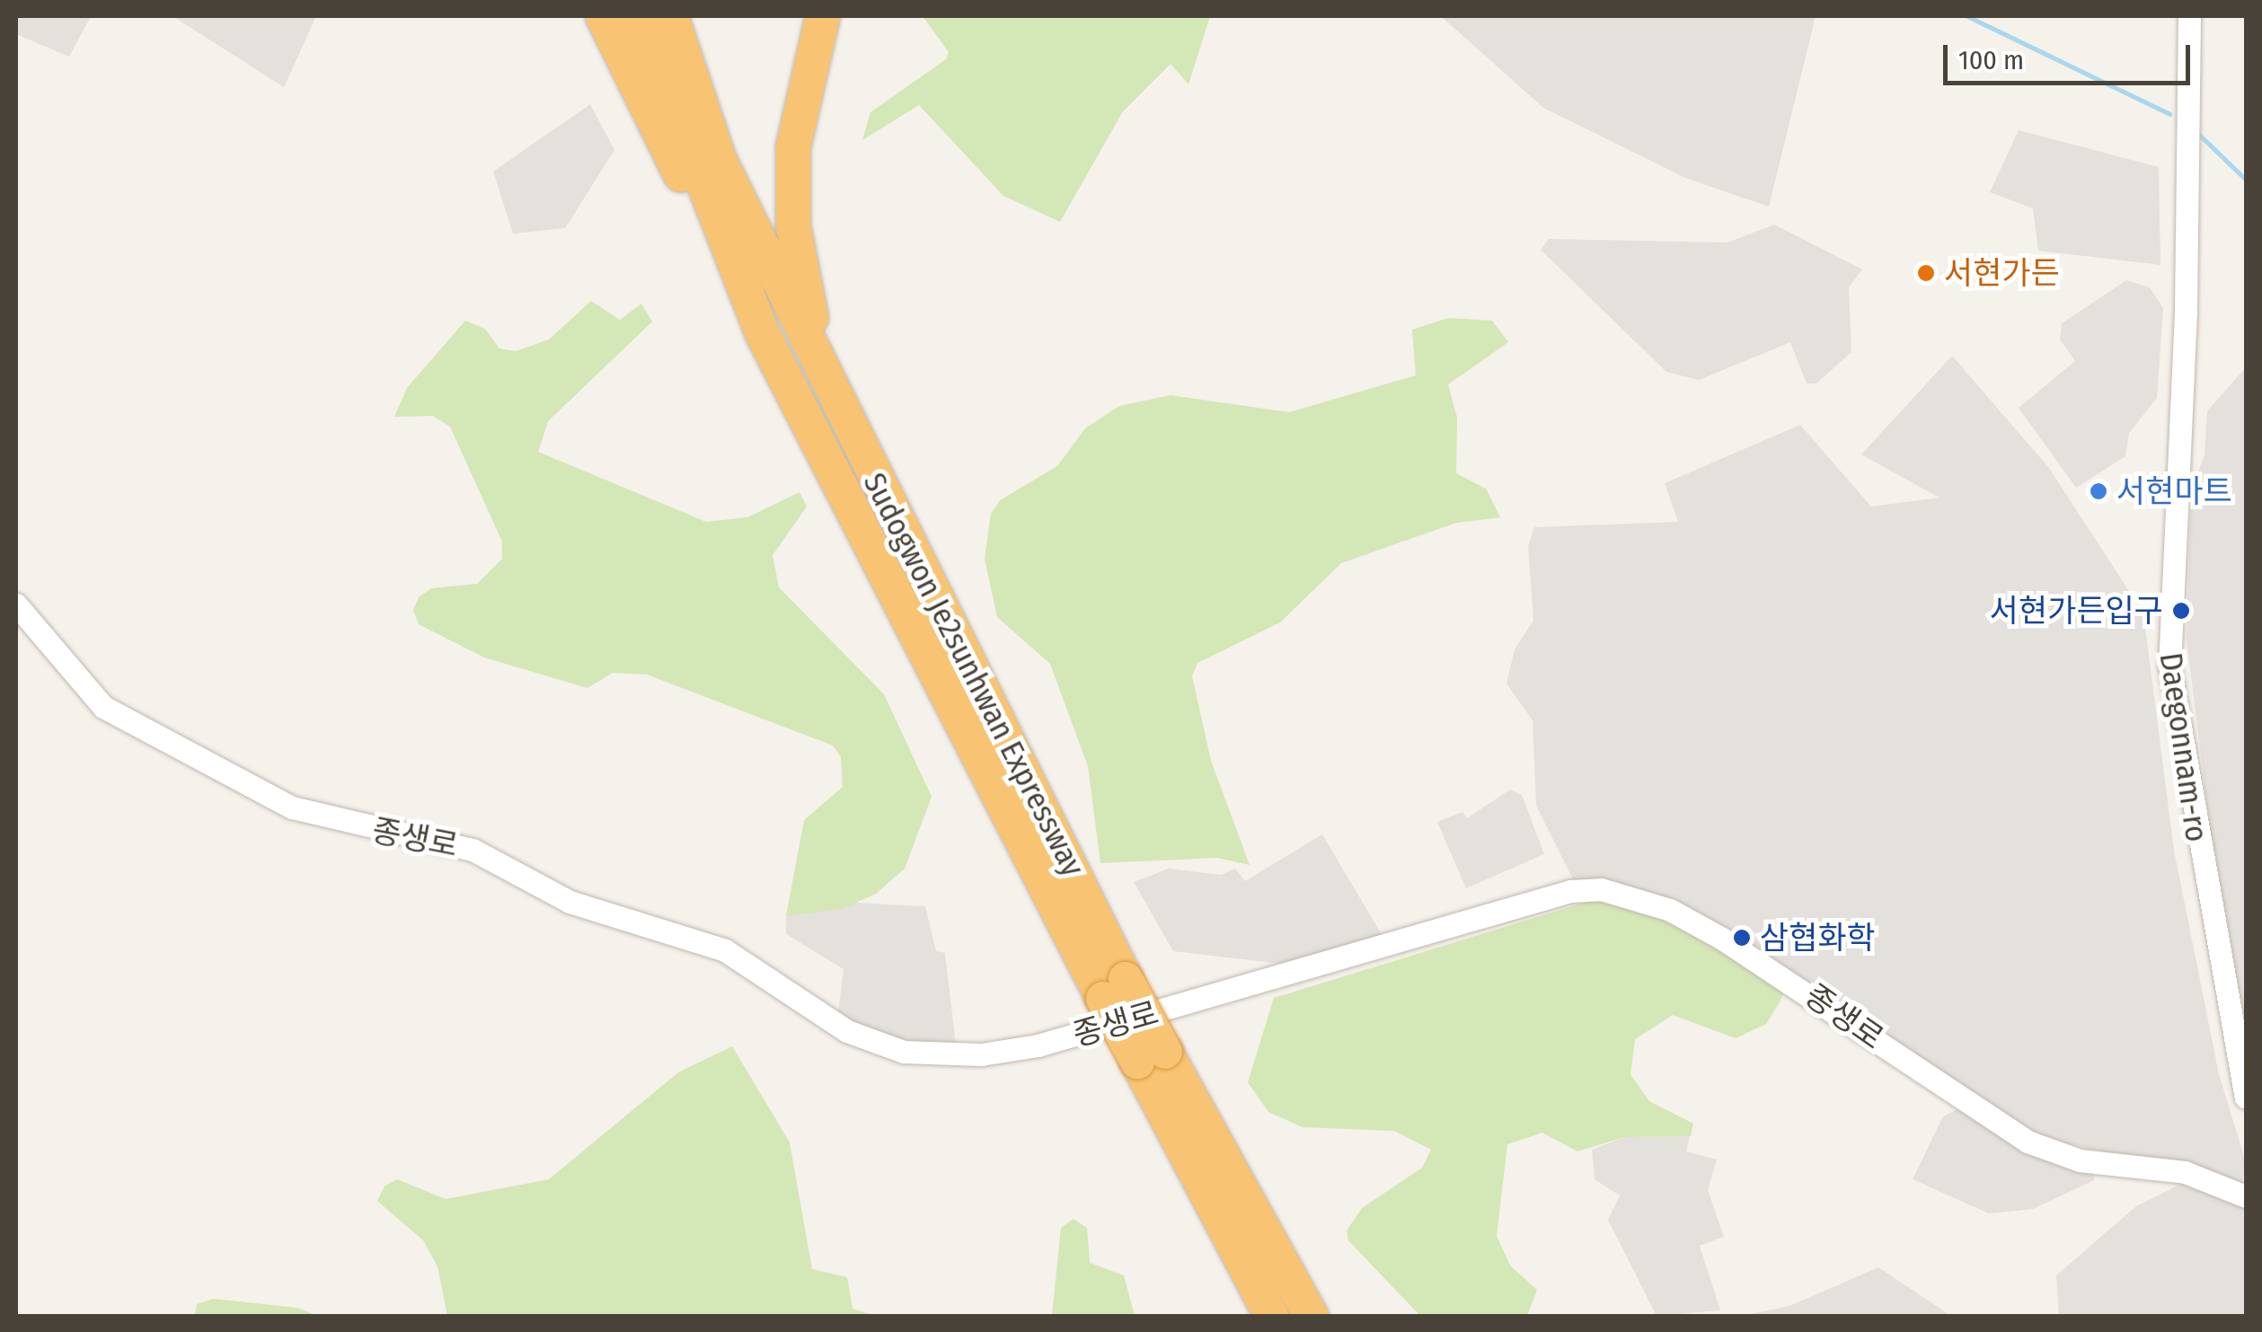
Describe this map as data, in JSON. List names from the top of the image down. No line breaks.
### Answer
{"streets":{"highway":["Sudogwon Je2sunhwan Expressway"],"street":["Daegonnam-ro","종생로"]},"places":["서현가든","서현마트","서현가든입구","삼협화학"],"scale_bar":"100 m"}
